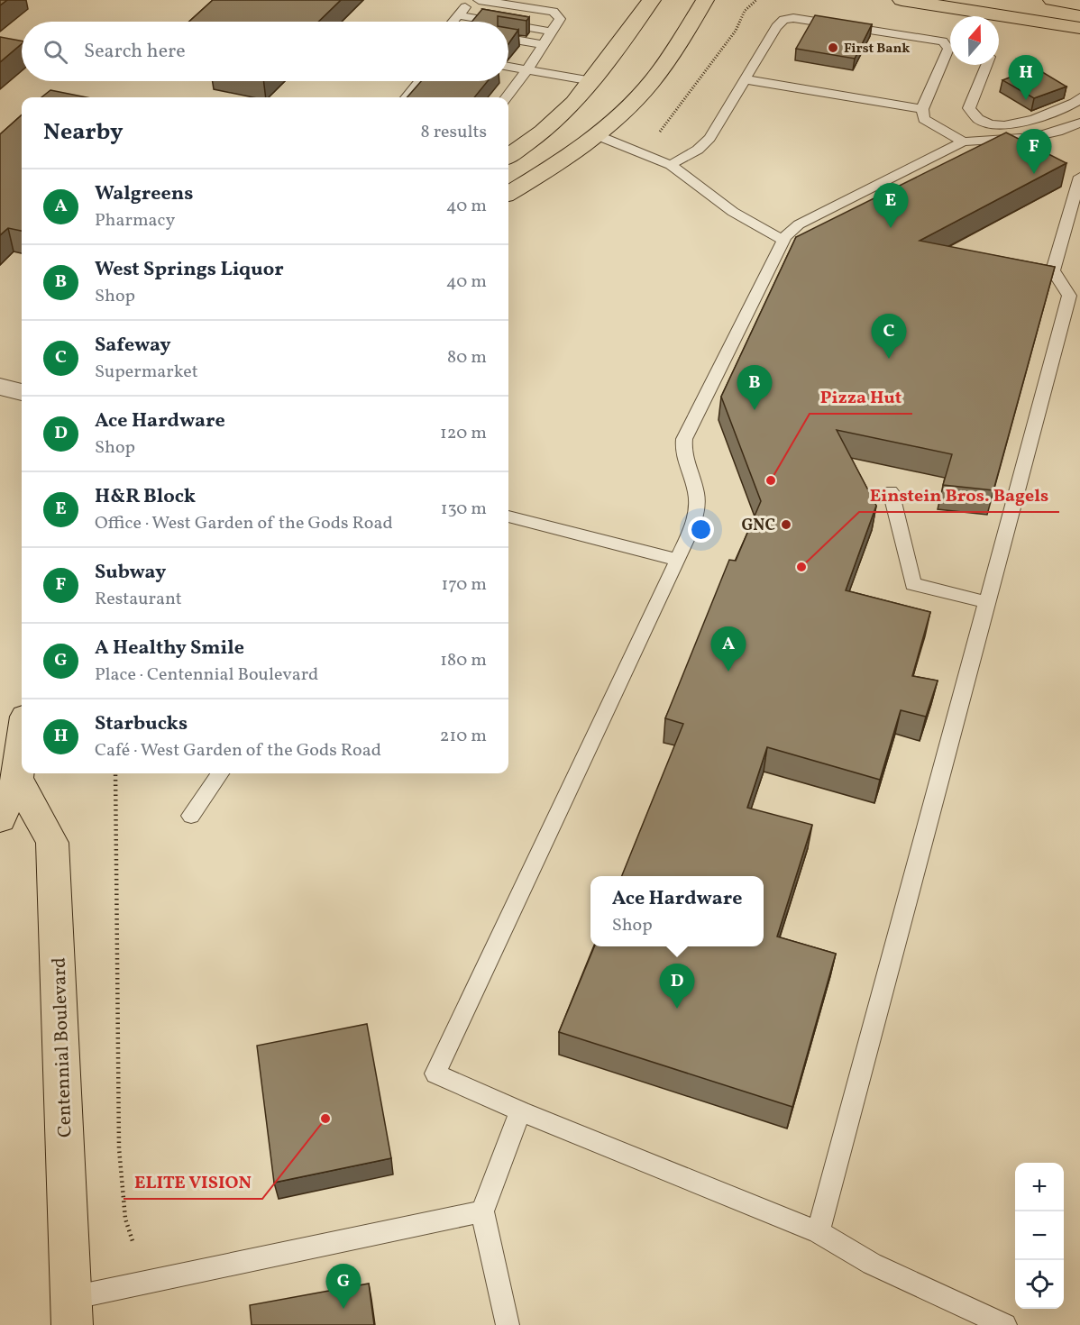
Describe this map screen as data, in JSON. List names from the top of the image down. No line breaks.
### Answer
{"streets":{"main road":["Centennial Boulevard"]},"places":["First Bank","Pizza Hut","GNC","Einstein Bros. Bagels","ELITE VISION"],"north":"top","page":{"search":"Search here","pins":["H","F","E","C","B","A","D","G"],"heading":["Nearby","8 results"],"list":[{"mark":"A","name":"Walgreens","note":"Pharmacy","value":"40 m"},{"mark":"B","name":"West Springs Liquor","note":"Shop","value":"40 m"},{"mark":"C","name":"Safeway","note":"Supermarket","value":"80 m"},{"mark":"D","name":"Ace Hardware","note":"Shop","value":"120 m"},{"mark":"E","name":"H&R Block","note":"Office · West Garden of the Gods Road","value":"130 m"},{"mark":"F","name":"Subway","note":"Restaurant","value":"170 m"},{"mark":"G","name":"A Healthy Smile","note":"Place · Centennial Boulevard","value":"180 m"},{"mark":"H","name":"Starbucks","note":"Café · West Garden of the Gods Road","value":"210 m"}],"popup":["Ace Hardware","Shop"],"map_buttons":["+","−"]}}
